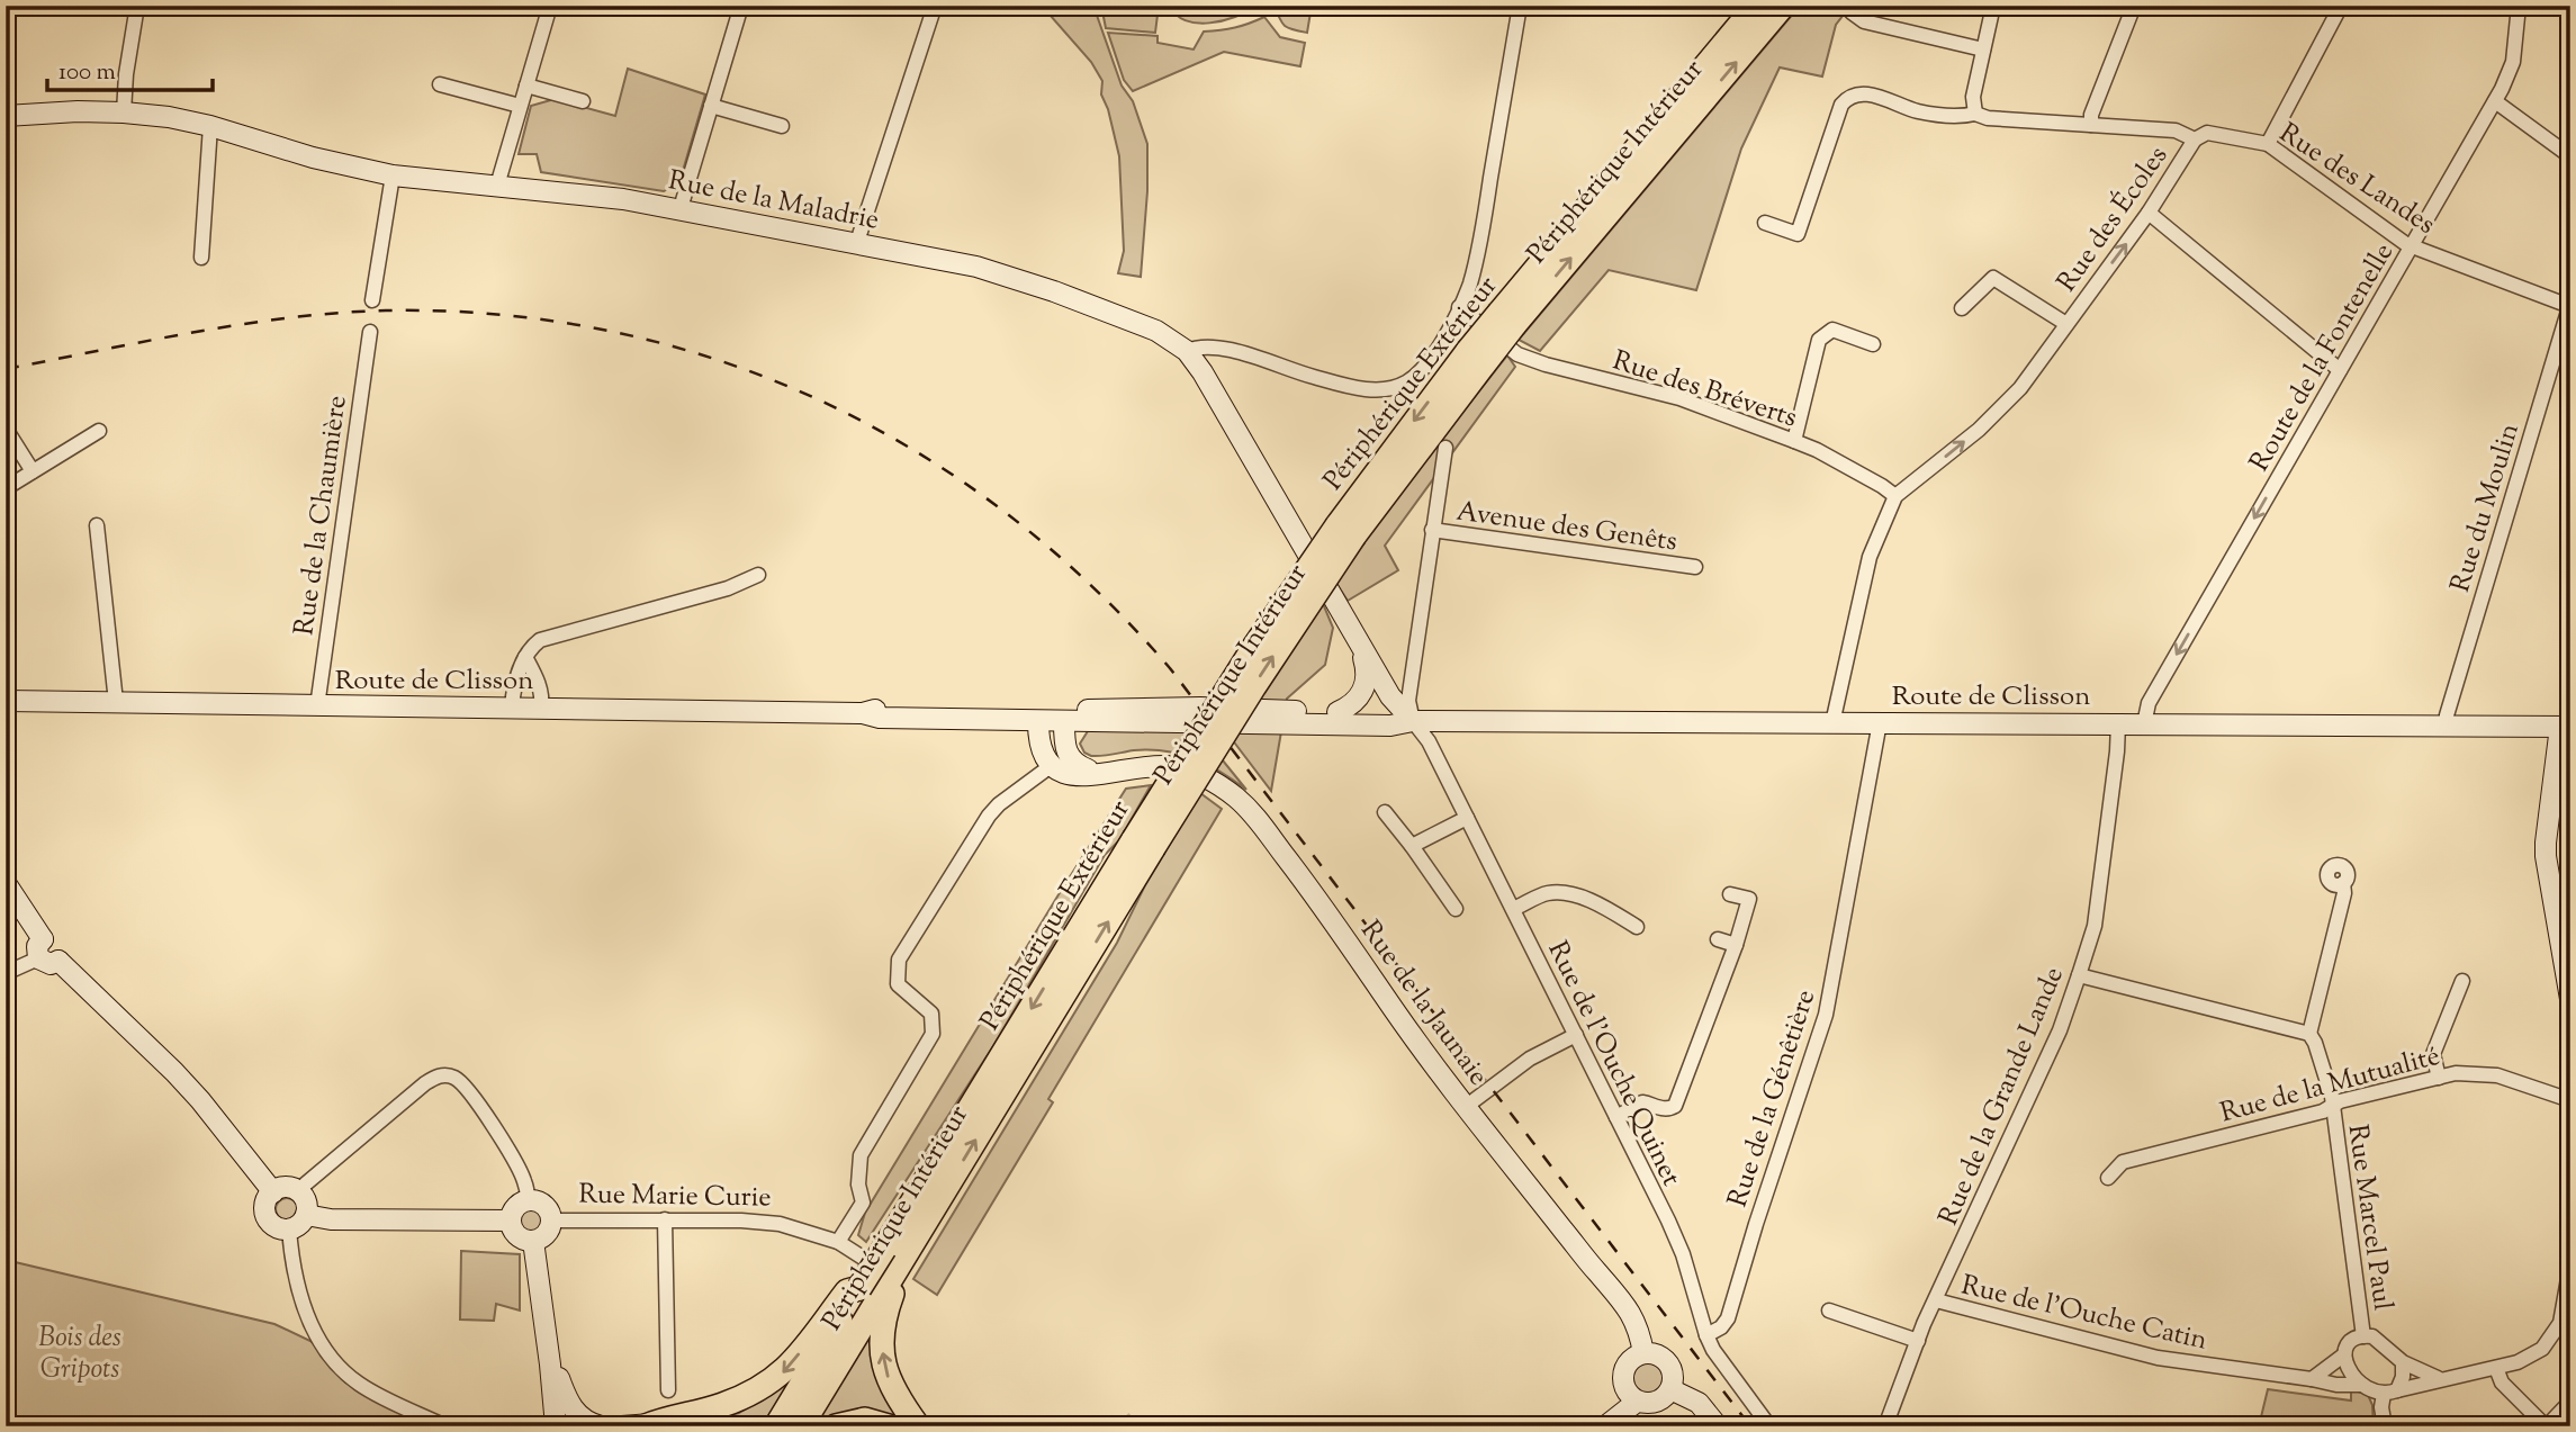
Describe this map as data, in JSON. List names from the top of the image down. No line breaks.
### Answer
{"streets":{"highway":["Périphérique Intérieur","Périphérique Extérieur"],"main road":["Rue de la Maladrie","Route de Clisson","Rue de la Jaunaie"],"street":["Rue des Landes","Rue des Écoles","Route de la Fontenelle","Rue des Bréverts","Rue du Moulin","Rue de la Chaumière","Avenue des Genêts","Rue de l'Ouche Quinet","Rue de la Mutualité","Rue de la Grande Lande","Rue de la Génêtière","Rue Marie Curie","Rue Marcel Paul","Rue de l'Ouche Catin"]},"crossings":[["Périphérique Intérieur","Périphérique Extérieur"],["Périphérique Intérieur","Rue Marie Curie"],["Rue des Landes","Rue des Écoles"],["Rue des Landes","Route de la Fontenelle"],["Rue des Landes","Rue du Moulin"],["Rue de la Maladrie","Route de Clisson"],["Rue de la Maladrie","Rue de l'Ouche Quinet"],["Rue des Écoles","Rue des Bréverts"],["Rue des Écoles","Route de Clisson"],["Route de la Fontenelle","Route de Clisson"],["Périphérique Extérieur","Rue Marie Curie"],["Rue du Moulin","Route de Clisson"],["Rue de la Chaumière","Route de Clisson"],["Route de Clisson","Rue de l'Ouche Quinet"],["Route de Clisson","Rue de la Grande Lande"],["Route de Clisson","Rue de la Génêtière"],["Rue de l'Ouche Quinet","Rue de la Génêtière"],["Rue de la Mutualité","Rue Marcel Paul"],["Rue de la Grande Lande","Rue de l'Ouche Catin"],["Rue Marcel Paul","Rue de l'Ouche Catin"]],"one_way":["Périphérique Intérieur","Rue des Écoles","Route de la Fontenelle","Périphérique Extérieur"],"parks":["Bois des Gripots"],"scale_bar":"100 m"}
